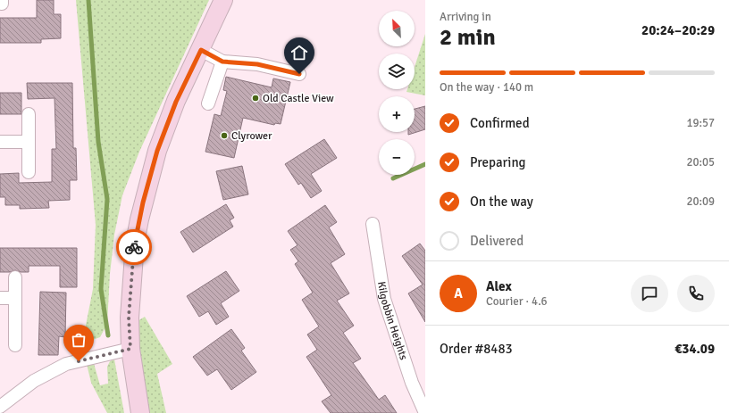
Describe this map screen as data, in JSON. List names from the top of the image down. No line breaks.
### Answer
{"streets":{"street":["Kilgobbin Heights"]},"places":["Old Castle View","Clyrower"],"north":"top left","page":{"heading":["2 min","Arriving in","20:24–20:29"],"panel":["Alex","Courier · 4.6","Order #8483","€34.09"],"map_buttons":["+","−"],"bar":"On the way · 140 m","list":[["Confirmed","19:57"],["Preparing","20:05"],["On the way","20:09"],"Delivered"],"round":"A"}}
